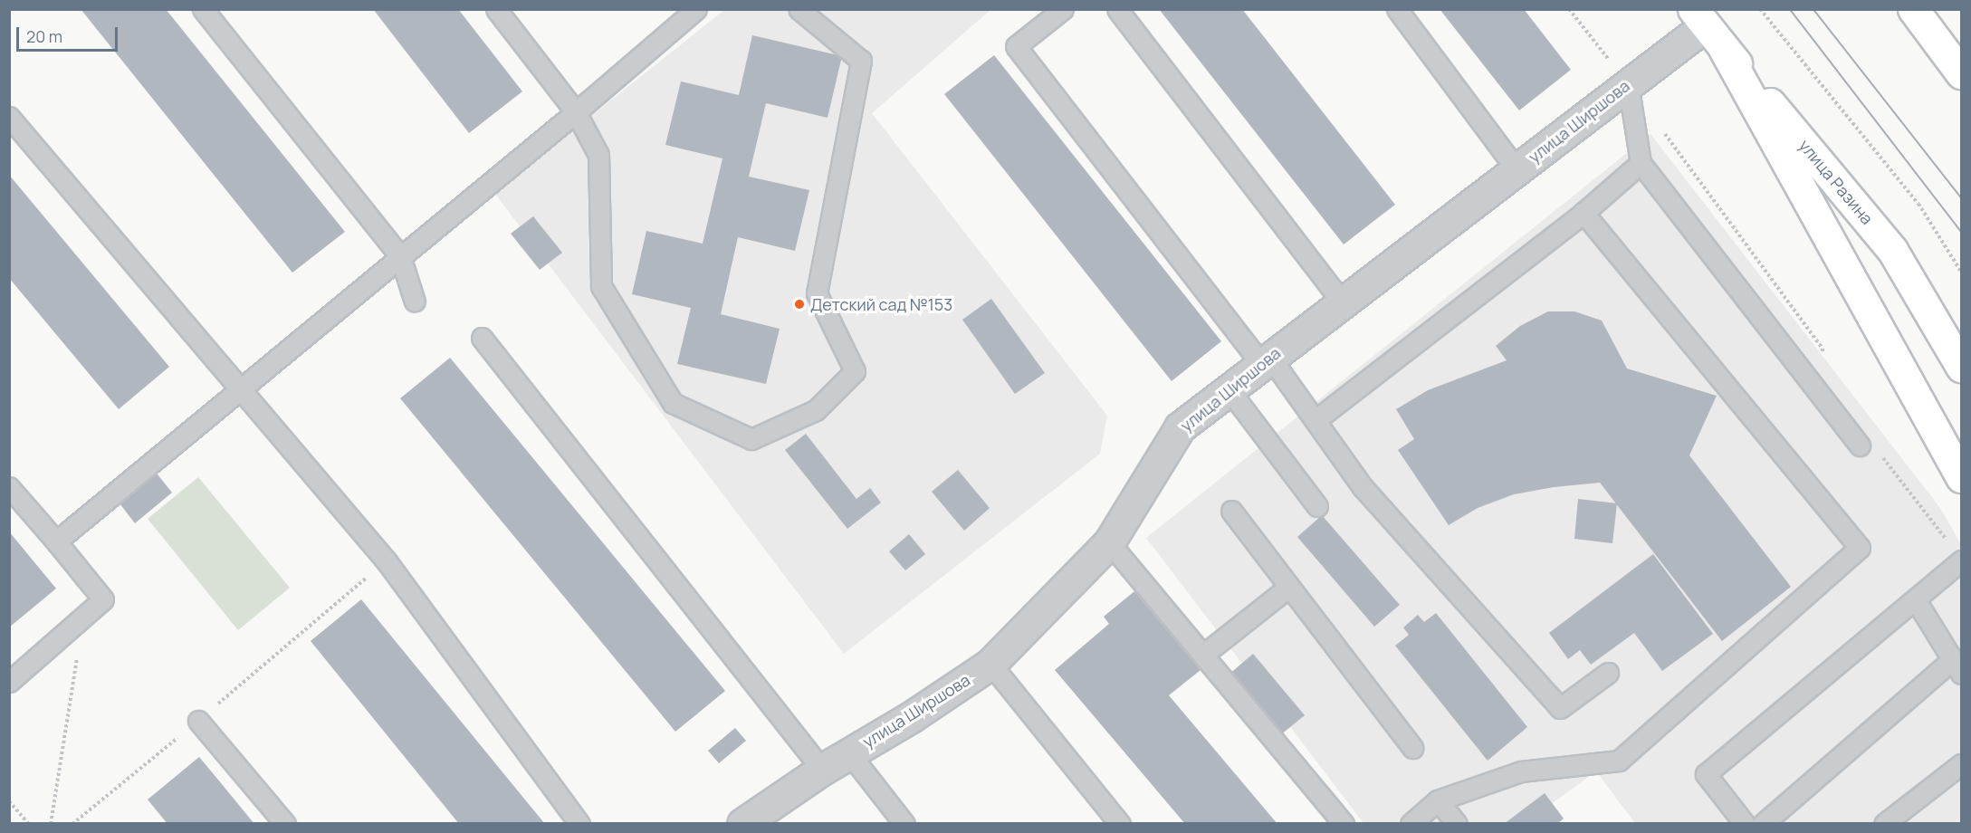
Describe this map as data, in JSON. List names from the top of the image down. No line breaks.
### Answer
{"streets":{"main road":["улица Разина"],"street":["улица Ширшова"]},"crossings":[["улица Ширшова","улица Разина"]],"places":["Детский сад №153"],"scale_bar":"20 m"}
